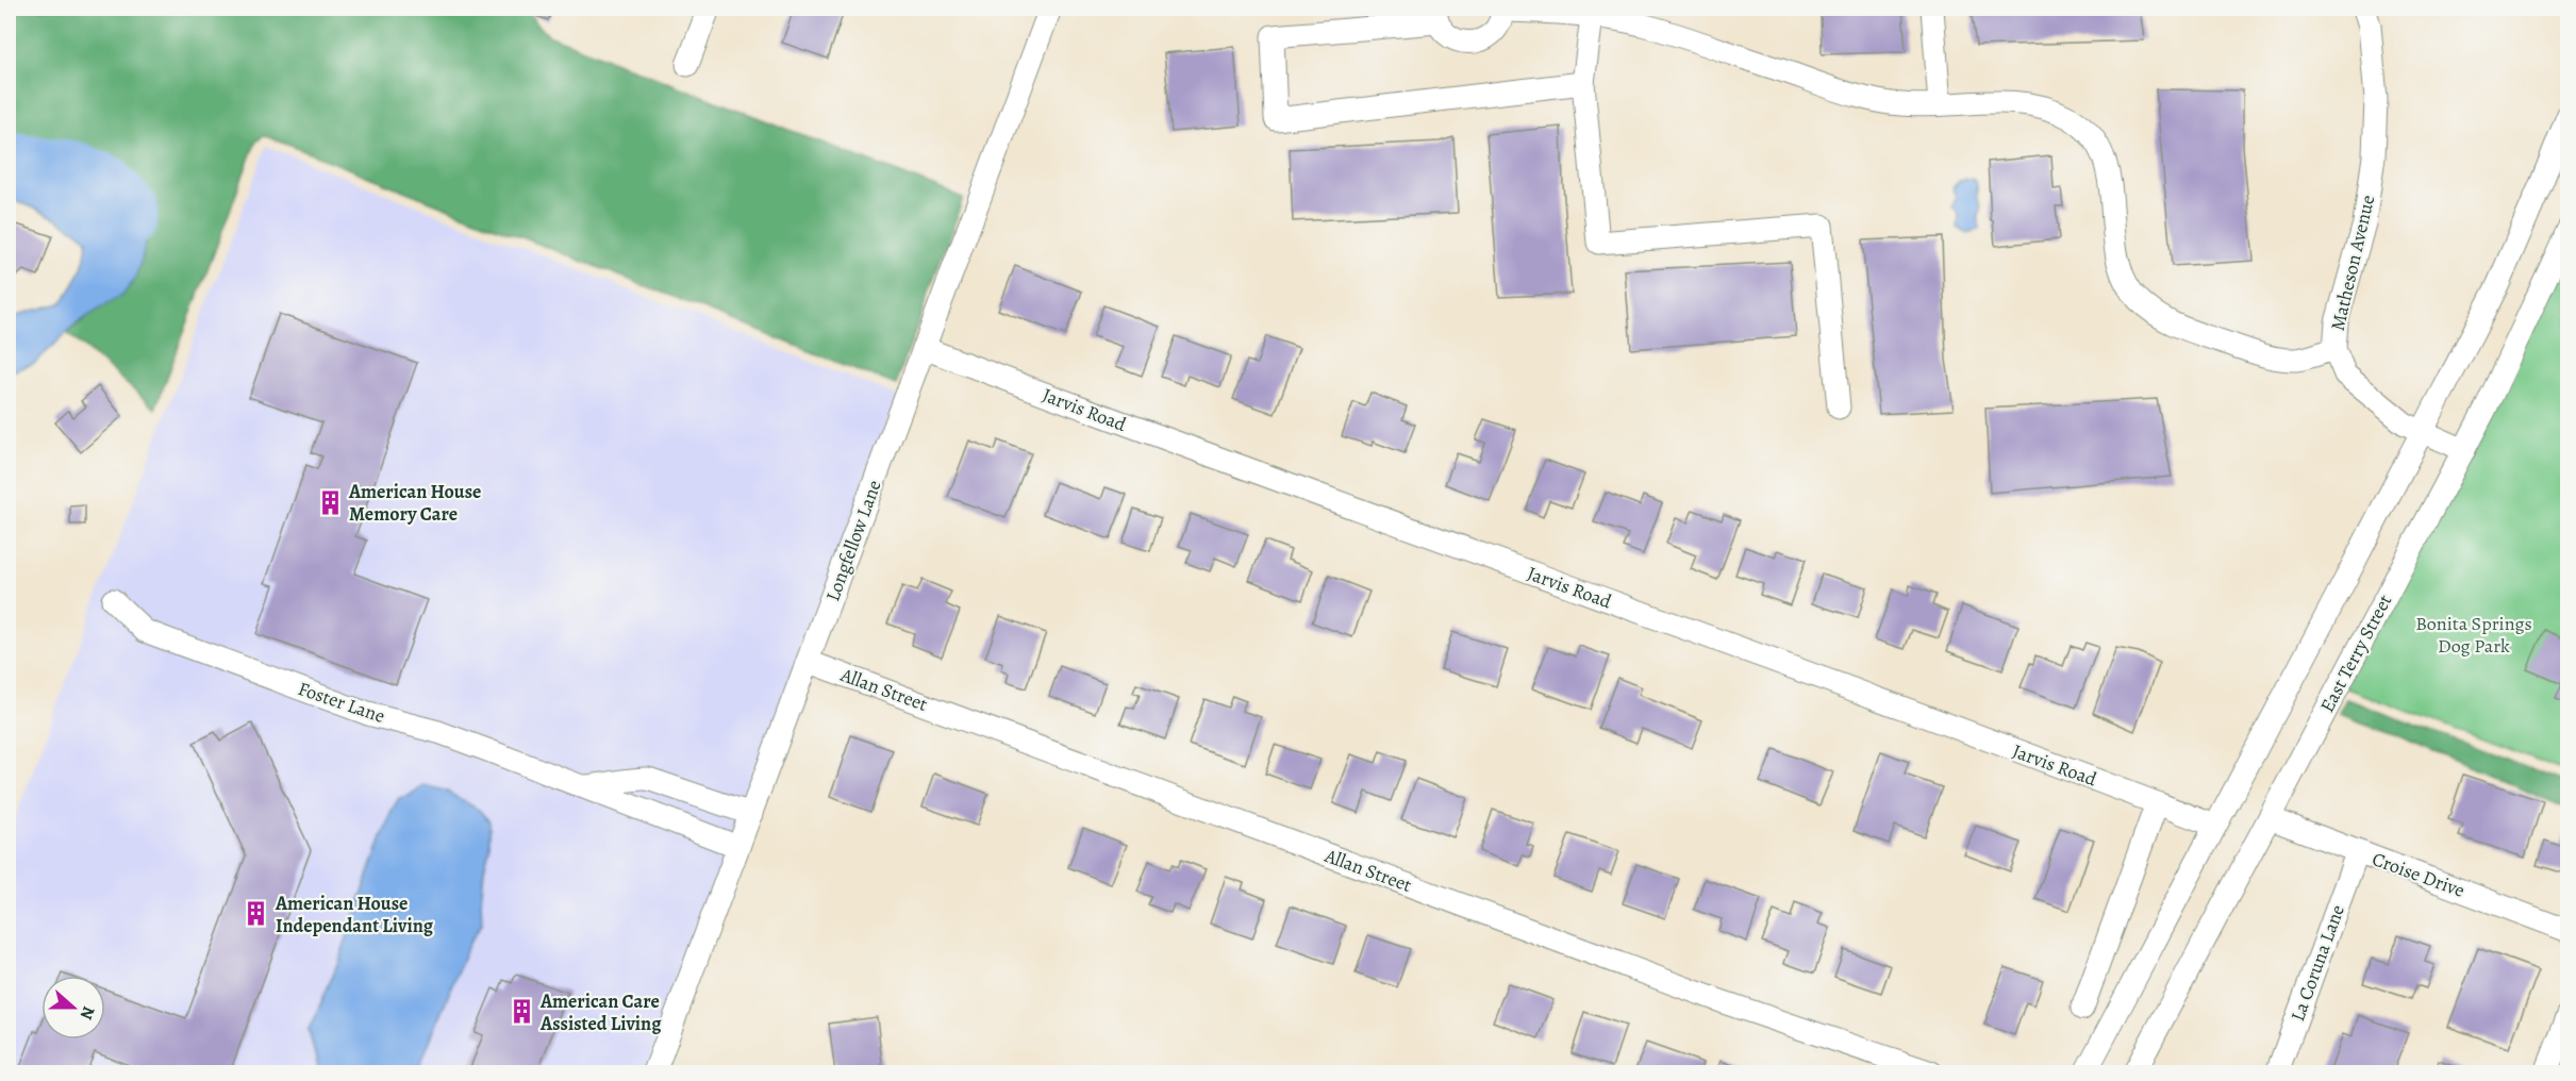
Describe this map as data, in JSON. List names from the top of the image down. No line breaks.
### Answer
{"streets":{"street":["Matheson Avenue","Jarvis Road","Longfellow Lane","East Terry Street","Allan Street","Foster Lane","Croise Drive","La Coruna Lane"]},"crossings":[["Matheson Avenue","East Terry Street"],["Jarvis Road","Longfellow Lane"],["Longfellow Lane","Allan Street"],["Longfellow Lane","Foster Lane"],["East Terry Street","Croise Drive"],["Croise Drive","La Coruna Lane"]],"parks":["Bonita Springs Dog Park"],"places":{"building":["American House Memory Care","American House Independant Living","American Care Assisted Living"]},"north":"right"}
